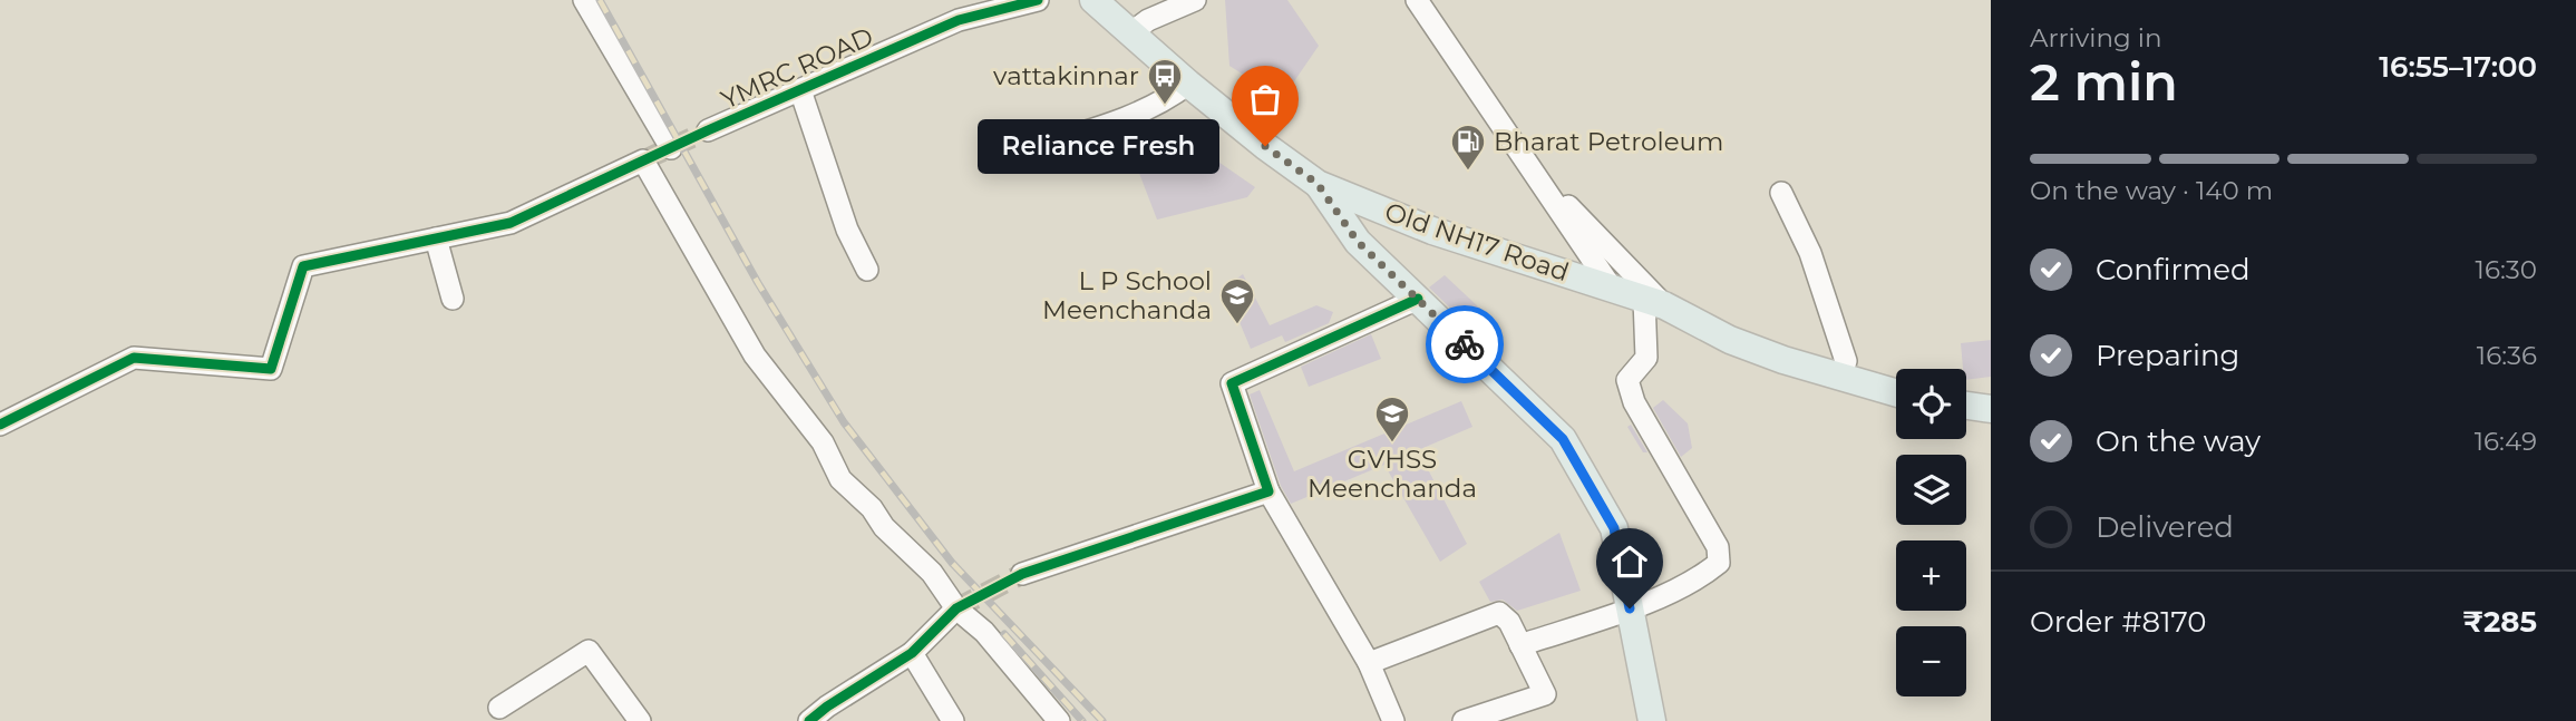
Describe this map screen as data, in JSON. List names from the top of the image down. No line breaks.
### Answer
{"streets":{"main road":["Old NH17 Road"],"street":["YMRC ROAD"]},"places":{"bus stop":["vattakinnar"],"other":["Reliance Fresh"],"fuel station":["Bharat Petroleum"],"school or university":["L P School Meenchanda","GVHSS Meenchanda"]},"page":{"heading":["2 min","Arriving in","16:55–17:00"],"panel":["Order #8170","₹285"],"bubble":"Reliance Fresh","bar":"On the way · 140 m","list":[["Confirmed","16:30"],["Preparing","16:36"],["On the way","16:49"],"Delivered"],"map_buttons":["+","−"]}}
